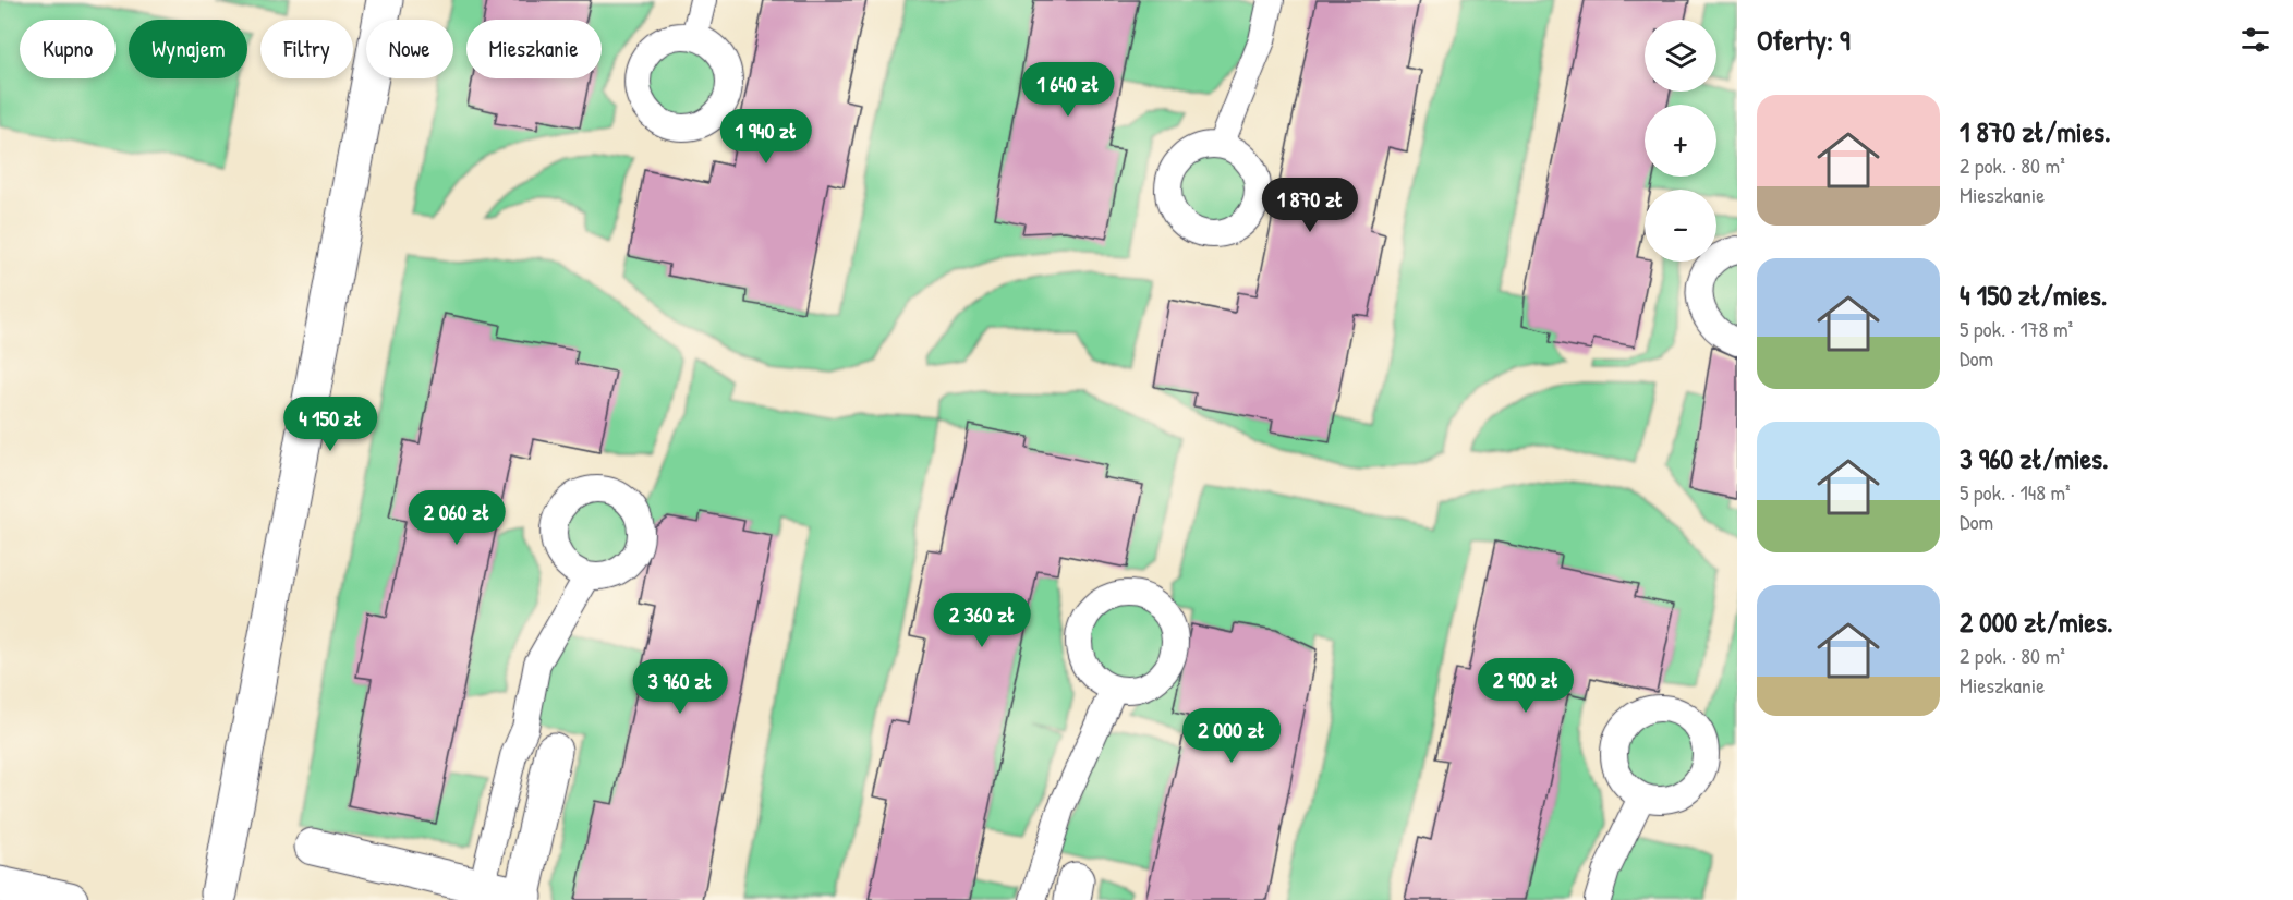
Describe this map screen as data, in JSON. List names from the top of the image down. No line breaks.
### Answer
{"page":{"heading":"Oferty: 9","map_buttons":["+","−"],"chip":["Kupno","Wynajem","Filtry","Nowe","Mieszkanie"],"price":["1 640 zł","1 940 zł","1 870 zł","4 150 zł","2 060 zł","2 360 zł","2 900 zł","3 960 zł","2 000 zł"],"list":[{"name":"1 870 zł/mies.","note":"2 pok. · 80 m² · Mieszkanie"},{"name":"4 150 zł/mies.","note":"5 pok. · 178 m² · Dom"},{"name":"3 960 zł/mies.","note":"5 pok. · 148 m² · Dom"},{"name":"2 000 zł/mies.","note":"2 pok. · 80 m² · Mieszkanie"}]}}
